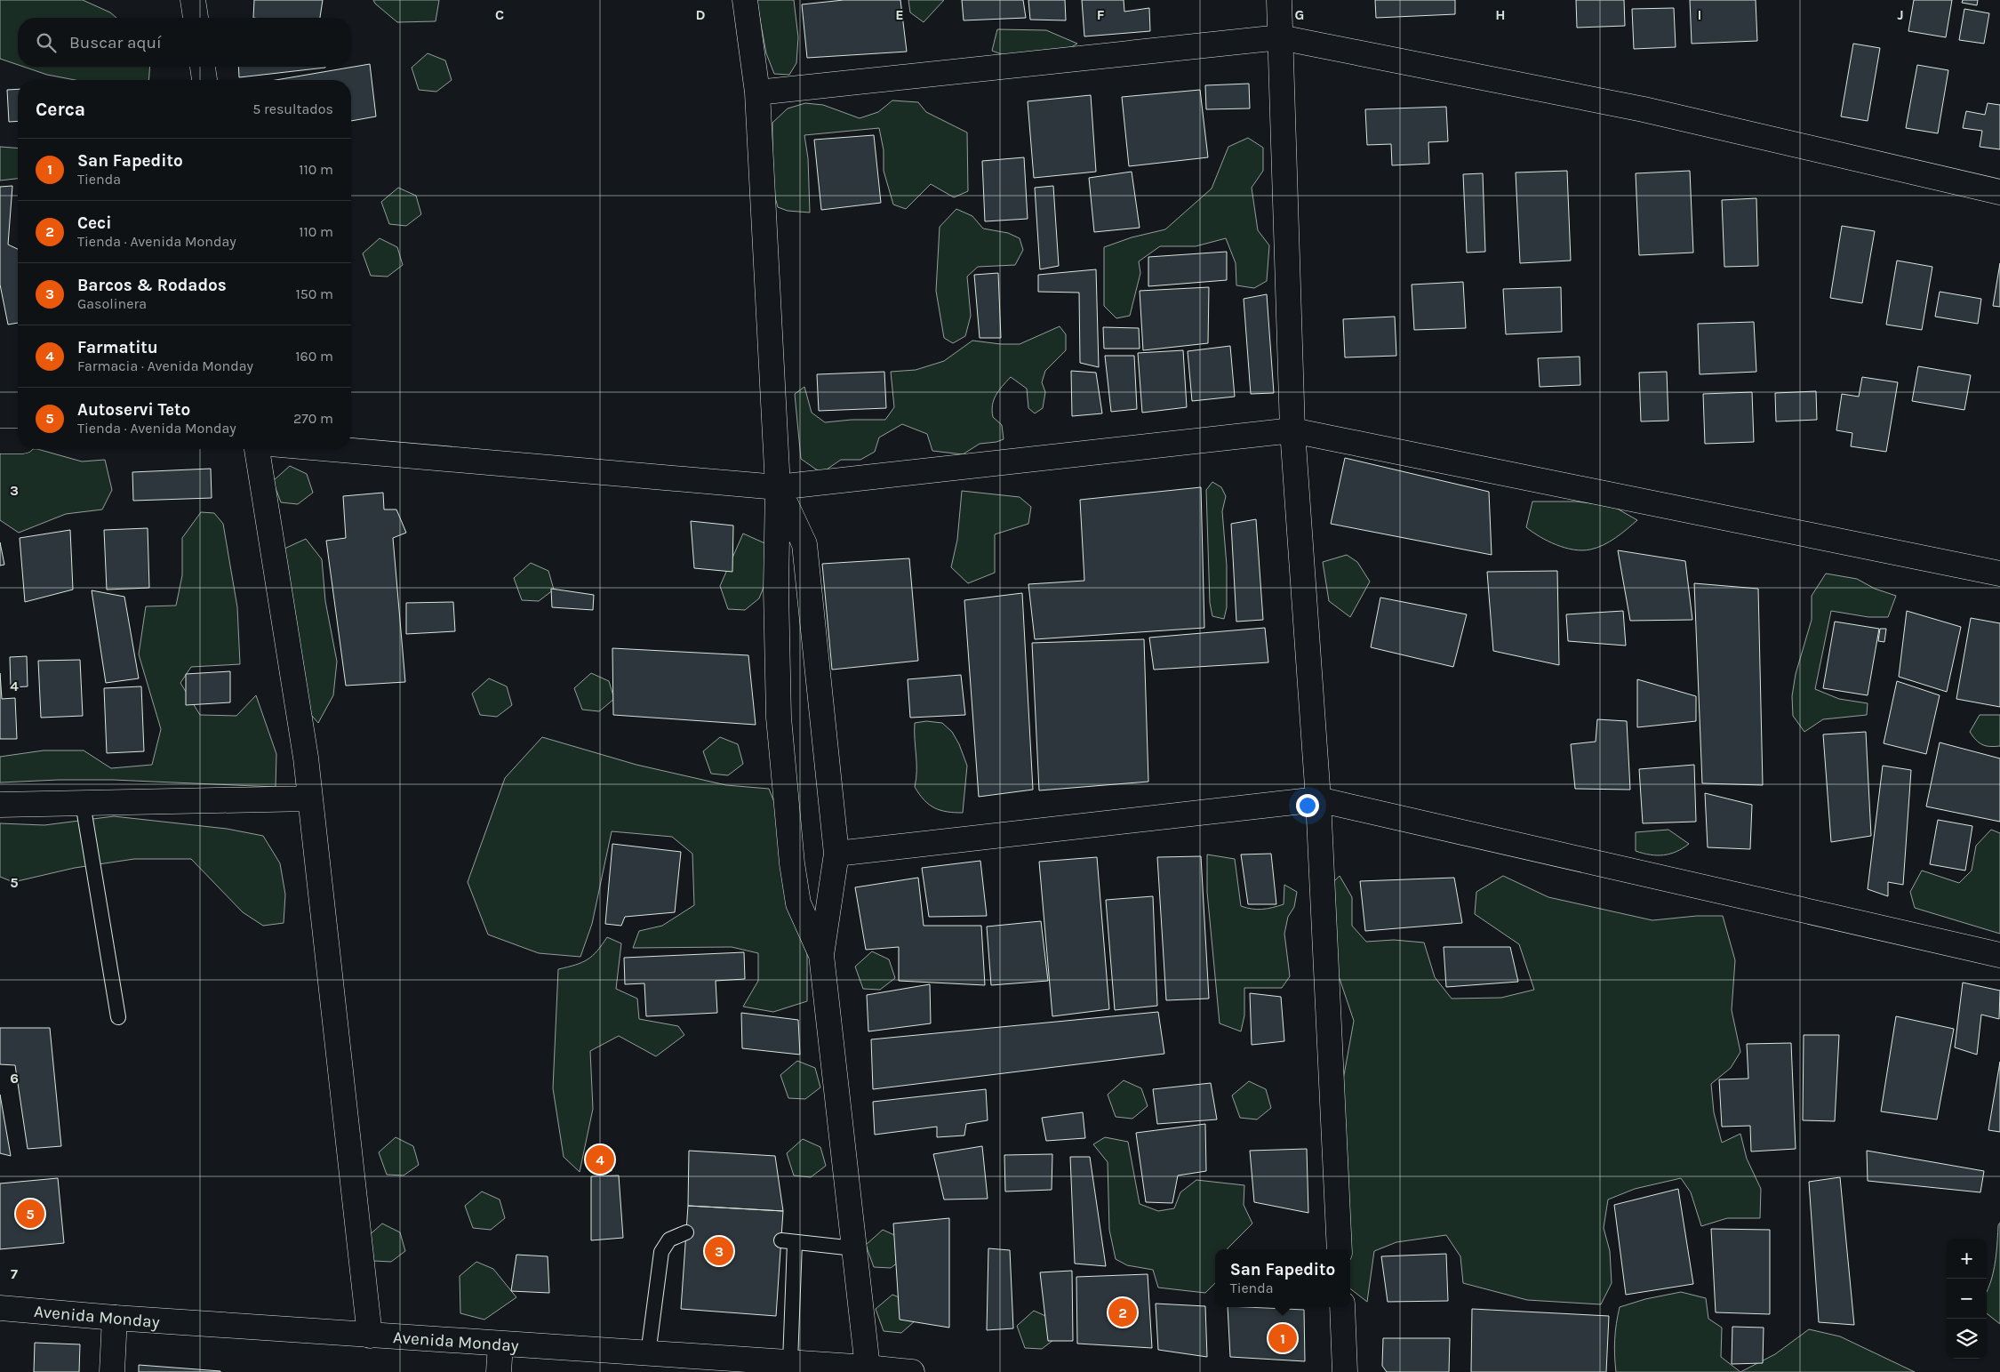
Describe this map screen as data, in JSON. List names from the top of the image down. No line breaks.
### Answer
{"streets":{"street":["Avenida Monday"]},"page":{"search":"Buscar aquí","heading":["Cerca","5 resultados"],"list":[{"mark":"1","name":"San Fapedito","note":"Tienda","value":"110 m"},{"mark":"2","name":"Ceci","note":"Tienda · Avenida Monday","value":"110 m"},{"mark":"3","name":"Barcos & Rodados","note":"Gasolinera","value":"150 m"},{"mark":"4","name":"Farmatitu","note":"Farmacia · Avenida Monday","value":"160 m"},{"mark":"5","name":"Autoservi Teto","note":"Tienda · Avenida Monday","value":"270 m"}],"pins":["4","5","3","2","1"],"map_buttons":["+","−"],"popup":["San Fapedito","Tienda"]},"grid":{"columns":["C","D","E","F","G","H","I","J"],"rows":["3","4","5","6","7"]}}
